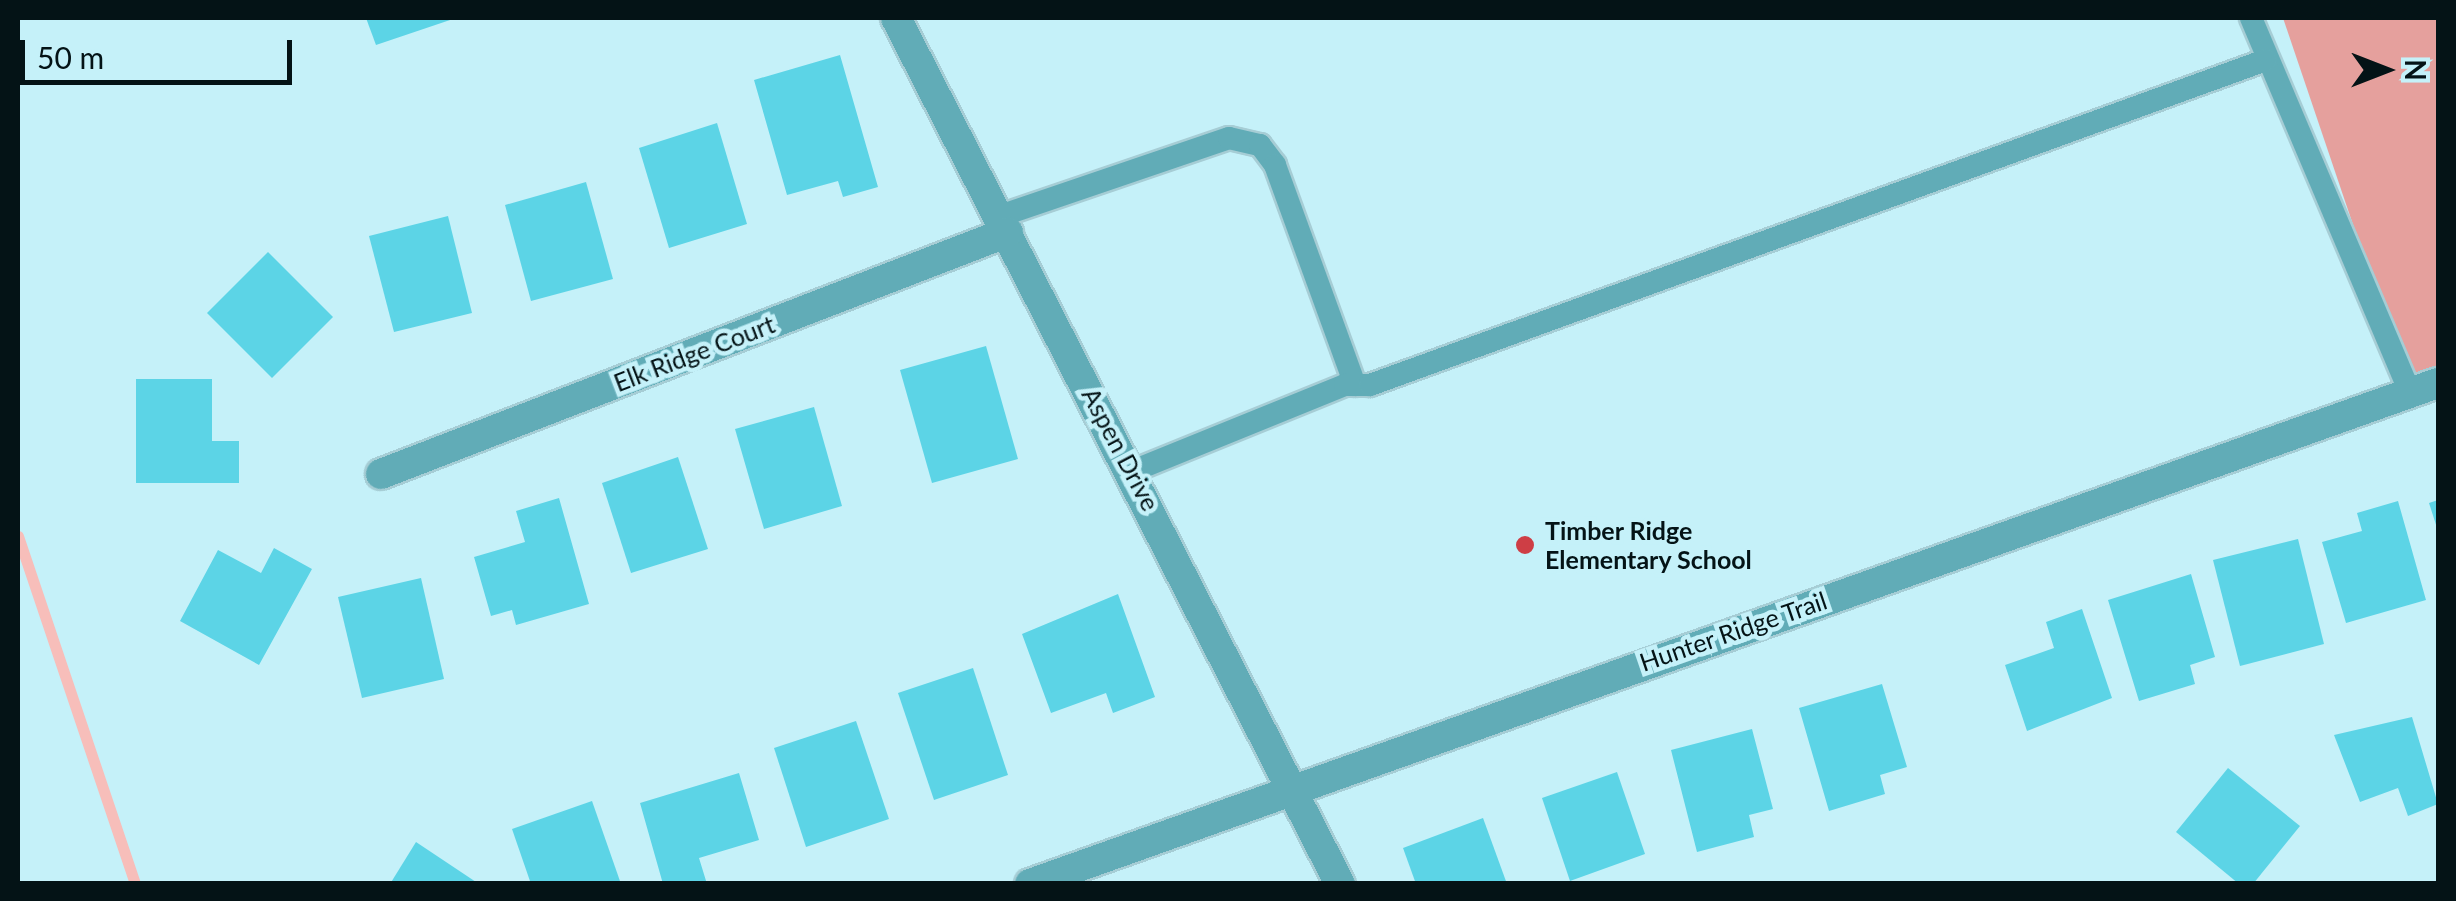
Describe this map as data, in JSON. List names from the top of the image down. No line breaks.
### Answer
{"streets":{"street":["Elk Ridge Court","Aspen Drive","Hunter Ridge Trail"]},"crossings":[["Elk Ridge Court","Aspen Drive"],["Aspen Drive","Hunter Ridge Trail"]],"places":["Timber Ridge Elementary School"],"scale_bar":"50 m","north":"right"}
